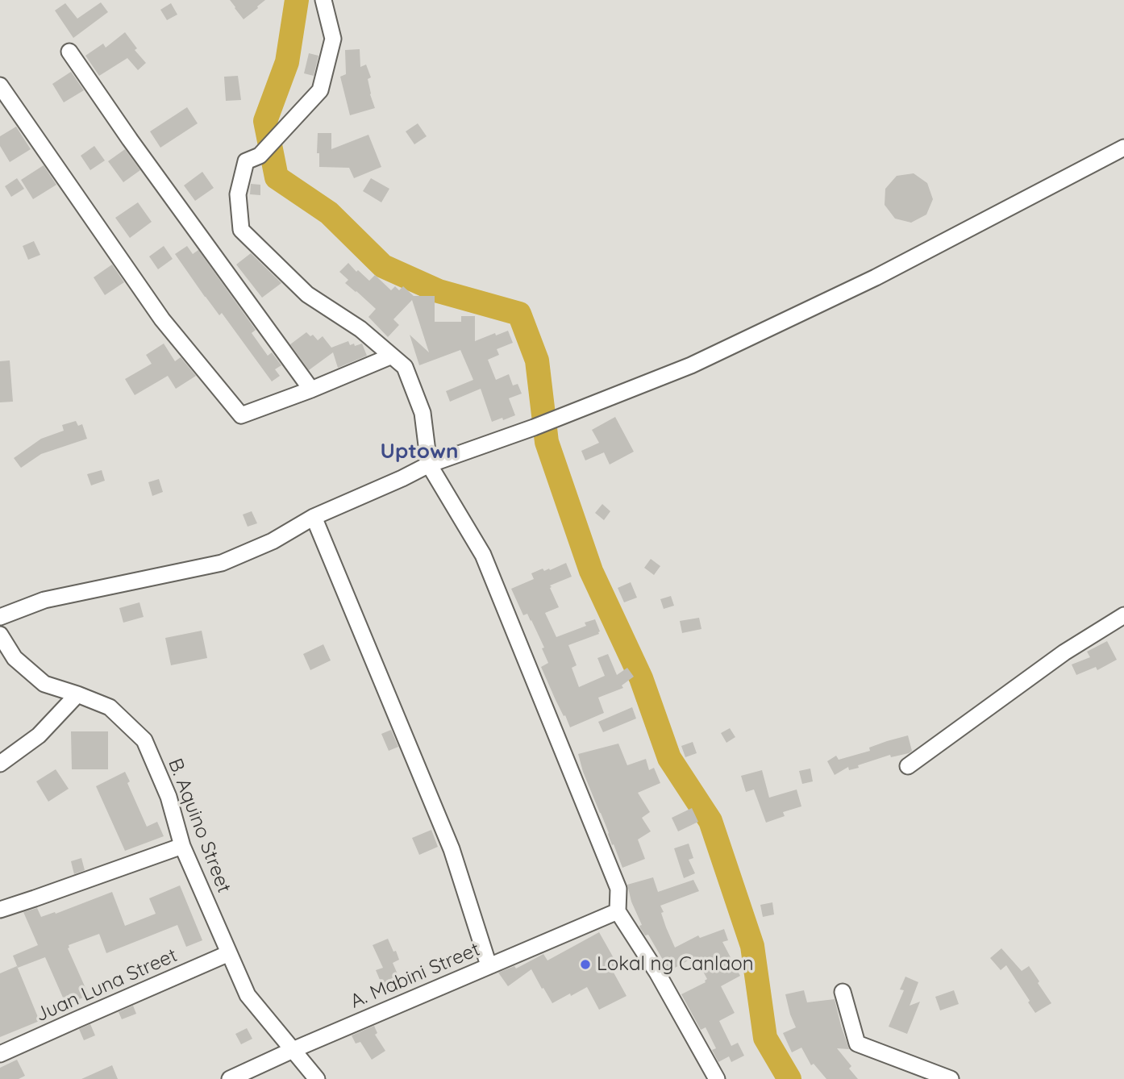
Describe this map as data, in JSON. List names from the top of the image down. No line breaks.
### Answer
{"streets":{"street":["B. Aquino Street","A. Mabini Street","Juan Luna Street"]},"crossings":[["B. Aquino Street","A. Mabini Street"],["B. Aquino Street","Juan Luna Street"]],"districts":["Uptown"],"places":["Lokal ng Canlaon"]}
